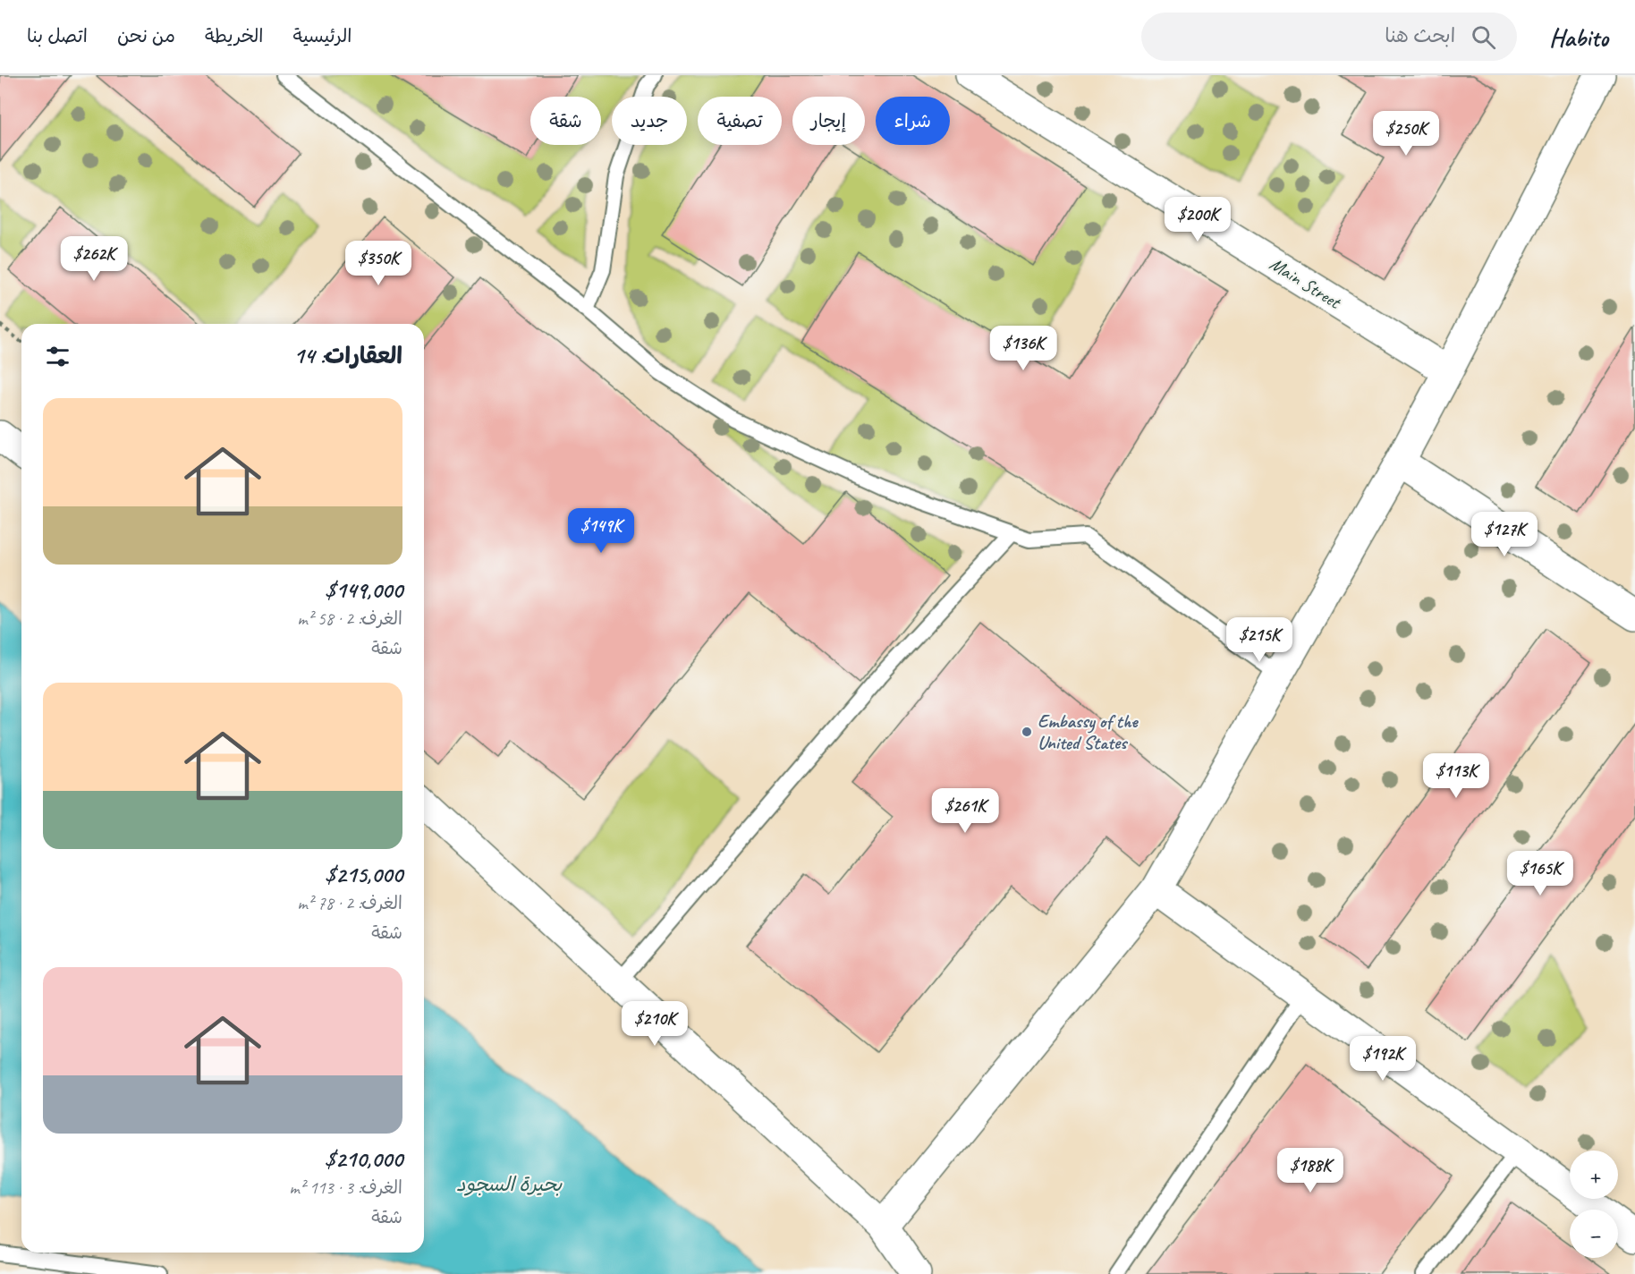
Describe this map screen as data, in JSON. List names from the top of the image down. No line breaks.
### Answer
{"streets":{"street":["Main Street"]},"water":["بحيرة السجود"],"places":["Embassy of the United States"],"page":{"header":"Habito","search":"ابحث هنا","nav":["الرئيسية","الخريطة","من نحن","اتصل بنا"],"chip":["شراء","إيجار","تصفية","جديد","شقة"],"price":["$250K","$200K","$262K","$350K","$136K","$149K","$127K","$215K","$113K","$261K","$165K","$210K","$192K","$188K"],"heading":"العقارات: 14","list":[{"name":"$149,000","note":"الغرف: 2 · 58 m² · شقة"},{"name":"$215,000","note":"الغرف: 2 · 78 m² · شقة"},{"name":"$210,000","note":"الغرف: 3 · 113 m² · شقة"}],"map_buttons":["+","−"]}}
